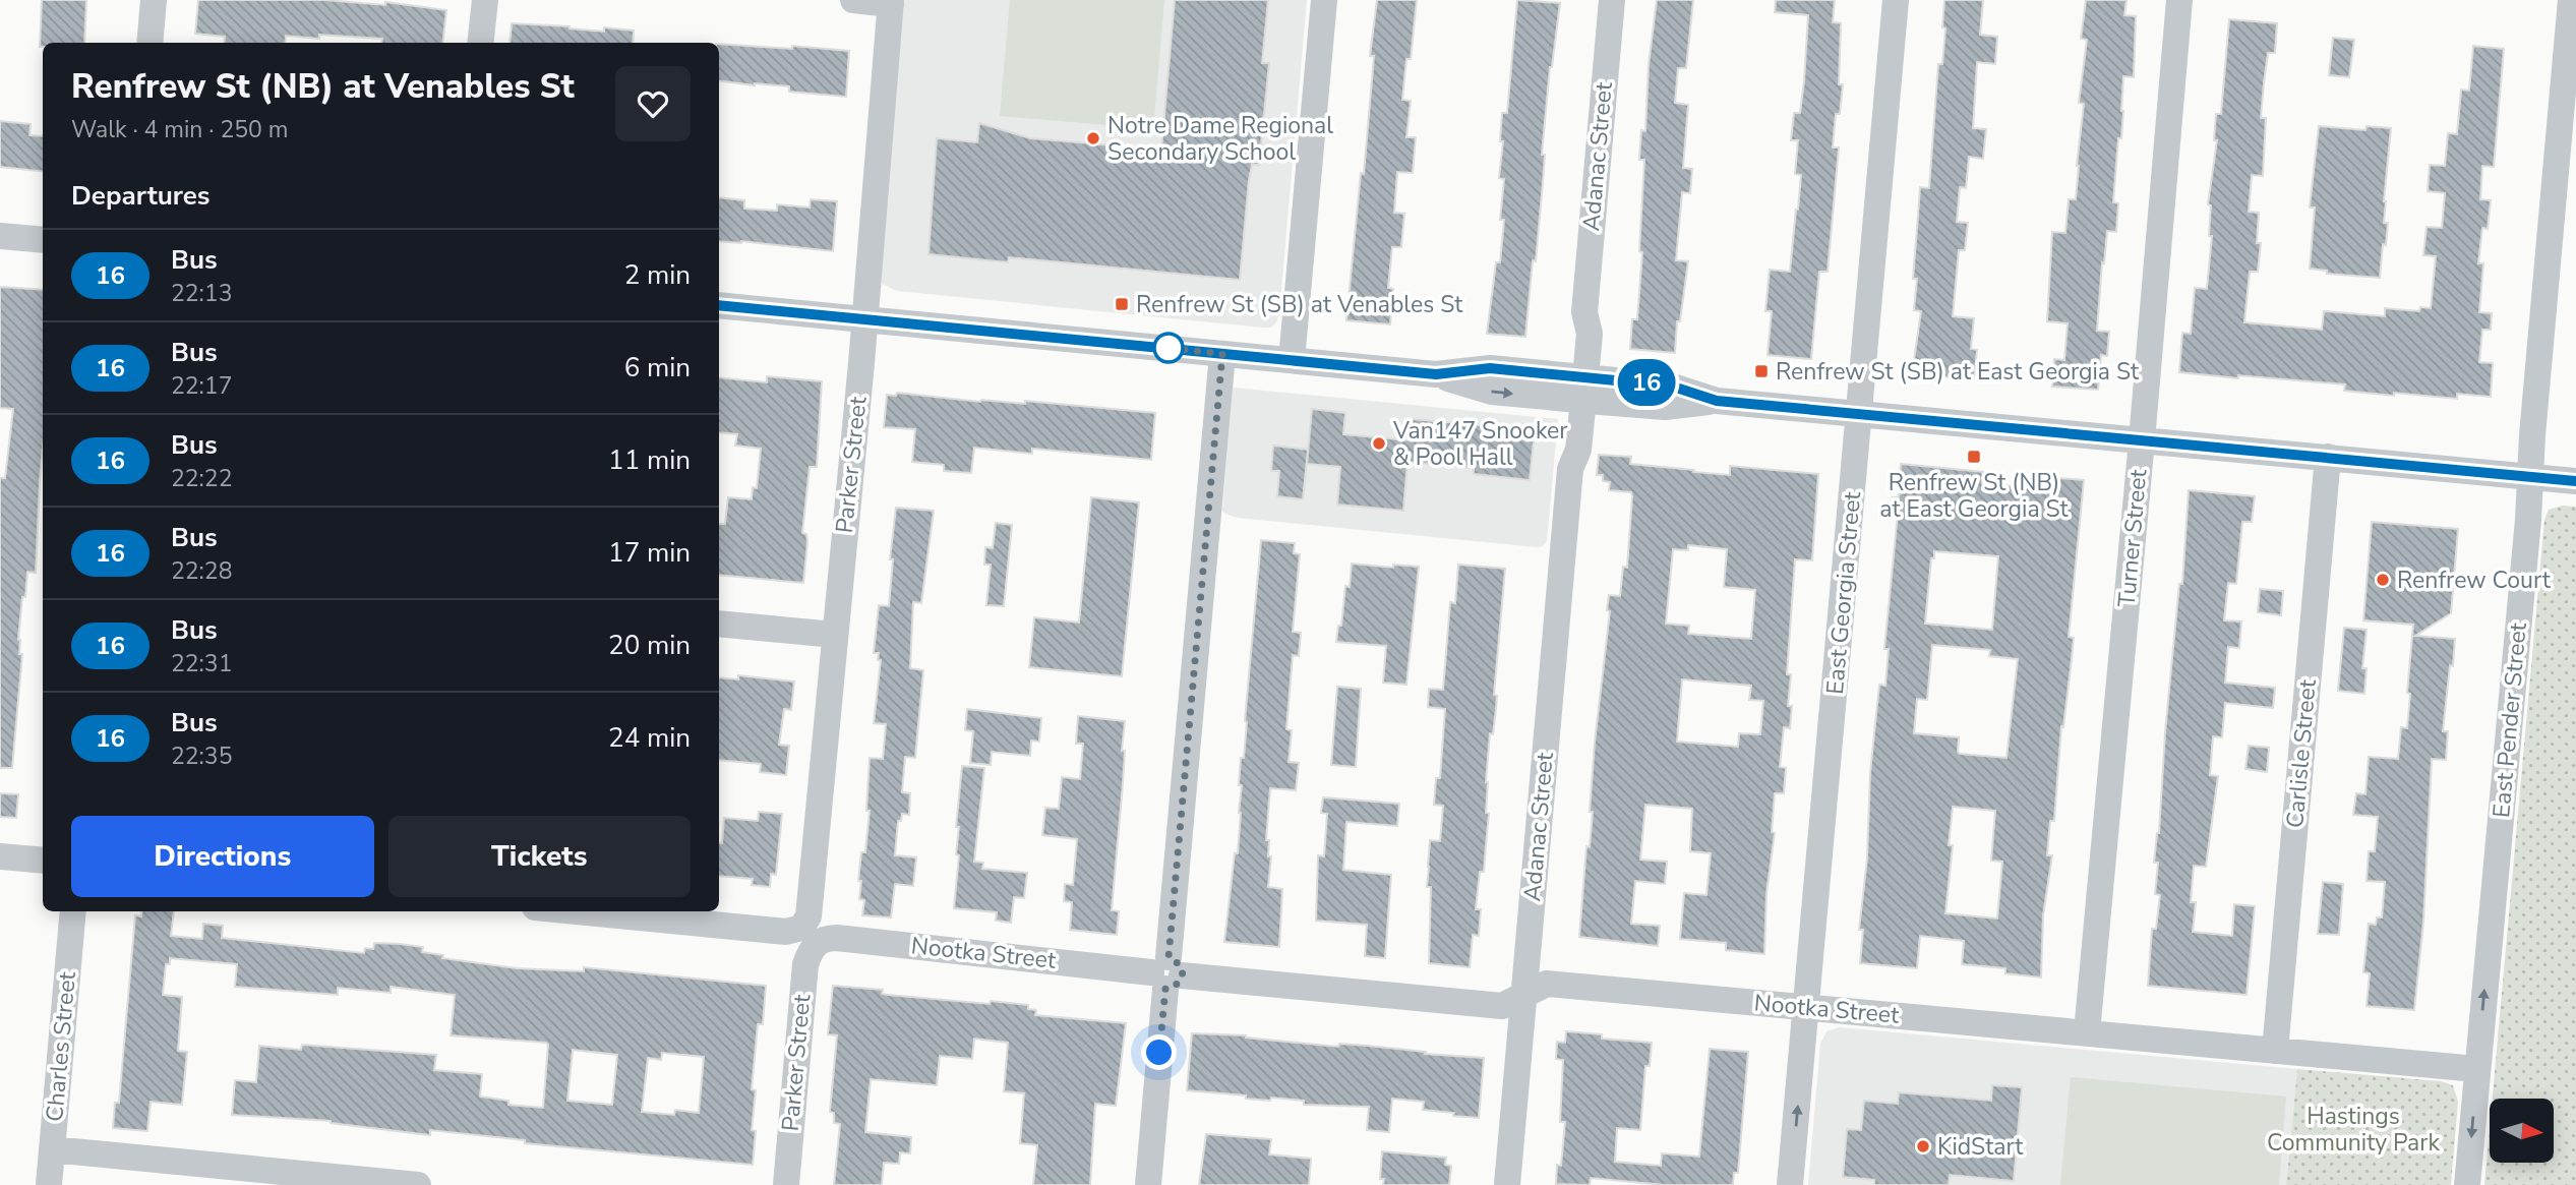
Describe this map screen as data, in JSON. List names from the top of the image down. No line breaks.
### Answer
{"streets":{"street":["Adanac Street","Parker Street","Turner Street","East Georgia Street","East Pender Street","Carlisle Street","Nootka Street","Charles Street"]},"crossings":[["Adanac Street","Nootka Street"],["Parker Street","Nootka Street"],["Turner Street","Nootka Street"],["East Georgia Street","Nootka Street"],["East Pender Street","Nootka Street"],["Carlisle Street","Nootka Street"]],"parks":["Hastings Community Park"],"places":{"other":["Notre Dame Regional Secondary School","Van147 Snooker & Pool Hall","Renfrew Court","KidStart"],"transit":["Renfrew St (SB) at Venables St","Renfrew St (SB) at East Georgia St","Renfrew St (NB) at East Georgia St"]},"lines":["bus line 16"],"north":"right","page":{"on_map":"16","heading":[["Renfrew St (NB) at Venables St","Walk · 4 min · 250 m"],"Departures"],"list":[{"mark":"16","name":"Bus","note":"22:13","value":"2 min"},{"mark":"16","name":"Bus","note":"22:17","value":"6 min"},{"mark":"16","name":"Bus","note":"22:22","value":"11 min"},{"mark":"16","name":"Bus","note":"22:28","value":"17 min"},{"mark":"16","name":"Bus","note":"22:31","value":"20 min"},{"mark":"16","name":"Bus","note":"22:35","value":"24 min"}],"buttons":["Directions","Tickets"]}}
